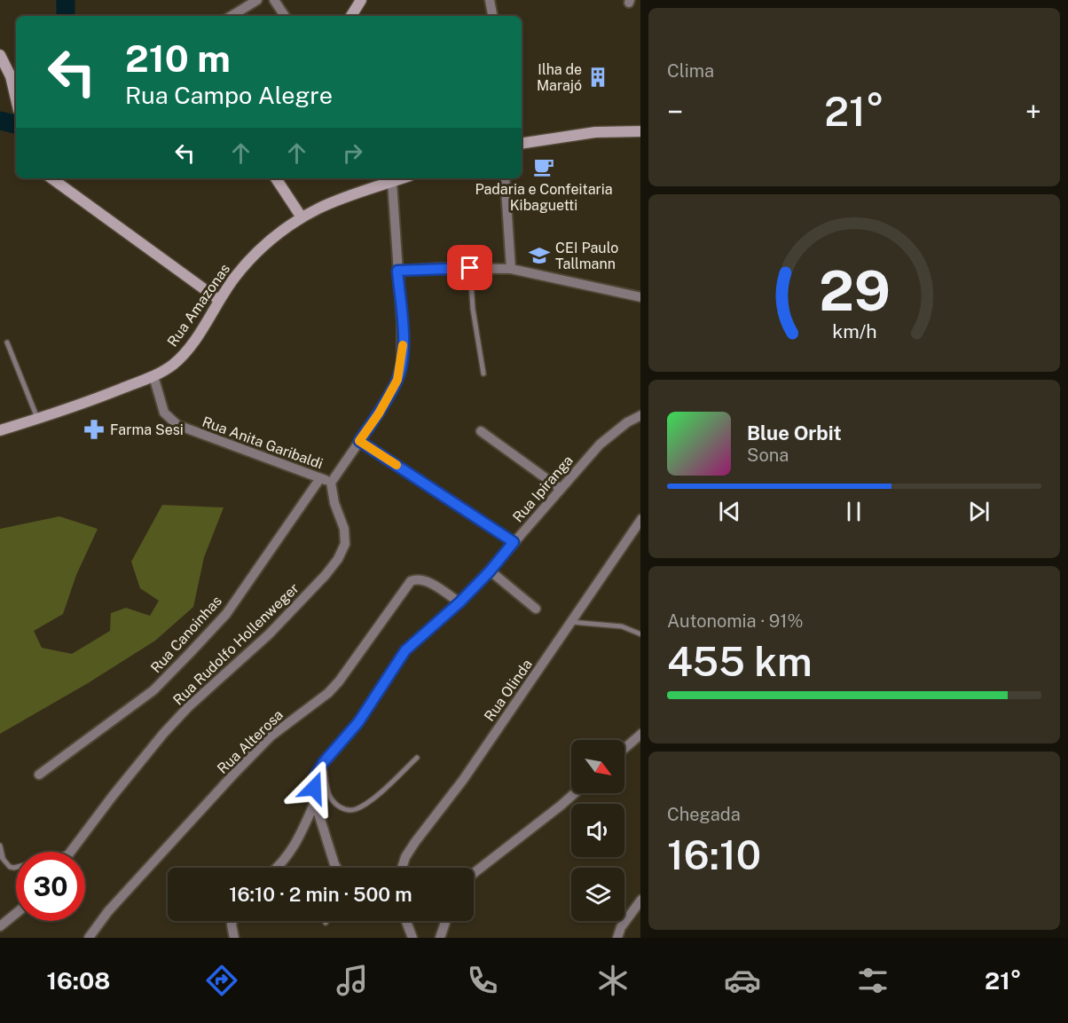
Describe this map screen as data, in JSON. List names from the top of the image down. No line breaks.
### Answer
{"streets":{"main road":["Rua Amazonas"],"street":["Rua Anita Garibaldi","Rua Ipiranga","Rua Canoinhas","Rua Rudolfo Hollenweger","Rua Olinda","Rua Alterosa"]},"crossings":[["Rua Amazonas","Rua Anita Garibaldi"],["Rua Anita Garibaldi","Rua Canoinhas"],["Rua Anita Garibaldi","Rua Rudolfo Hollenweger"],["Rua Ipiranga","Rua Alterosa"]],"places":{"building":["Ilha de Marajó"],"cafe":["Padaria e Confeitaria Kibaguetti"],"school or university":["CEI Paulo Tallmann"],"pharmacy":["Farma Sesi"]},"north":"bottom right","page":{"tile":["Clima",["Autonomia · 91%","455 km"],["Chegada","16:10"]],"turn":["210 m","Rua Campo Alegre"],"heat":["−","21°","+"],"song":["Blue Orbit","Sona"],"limit":"30","trip":"16:10 · 2 min · 500 m","tabs":["16:08","21°"],"gauge":["29","km/h"]}}
